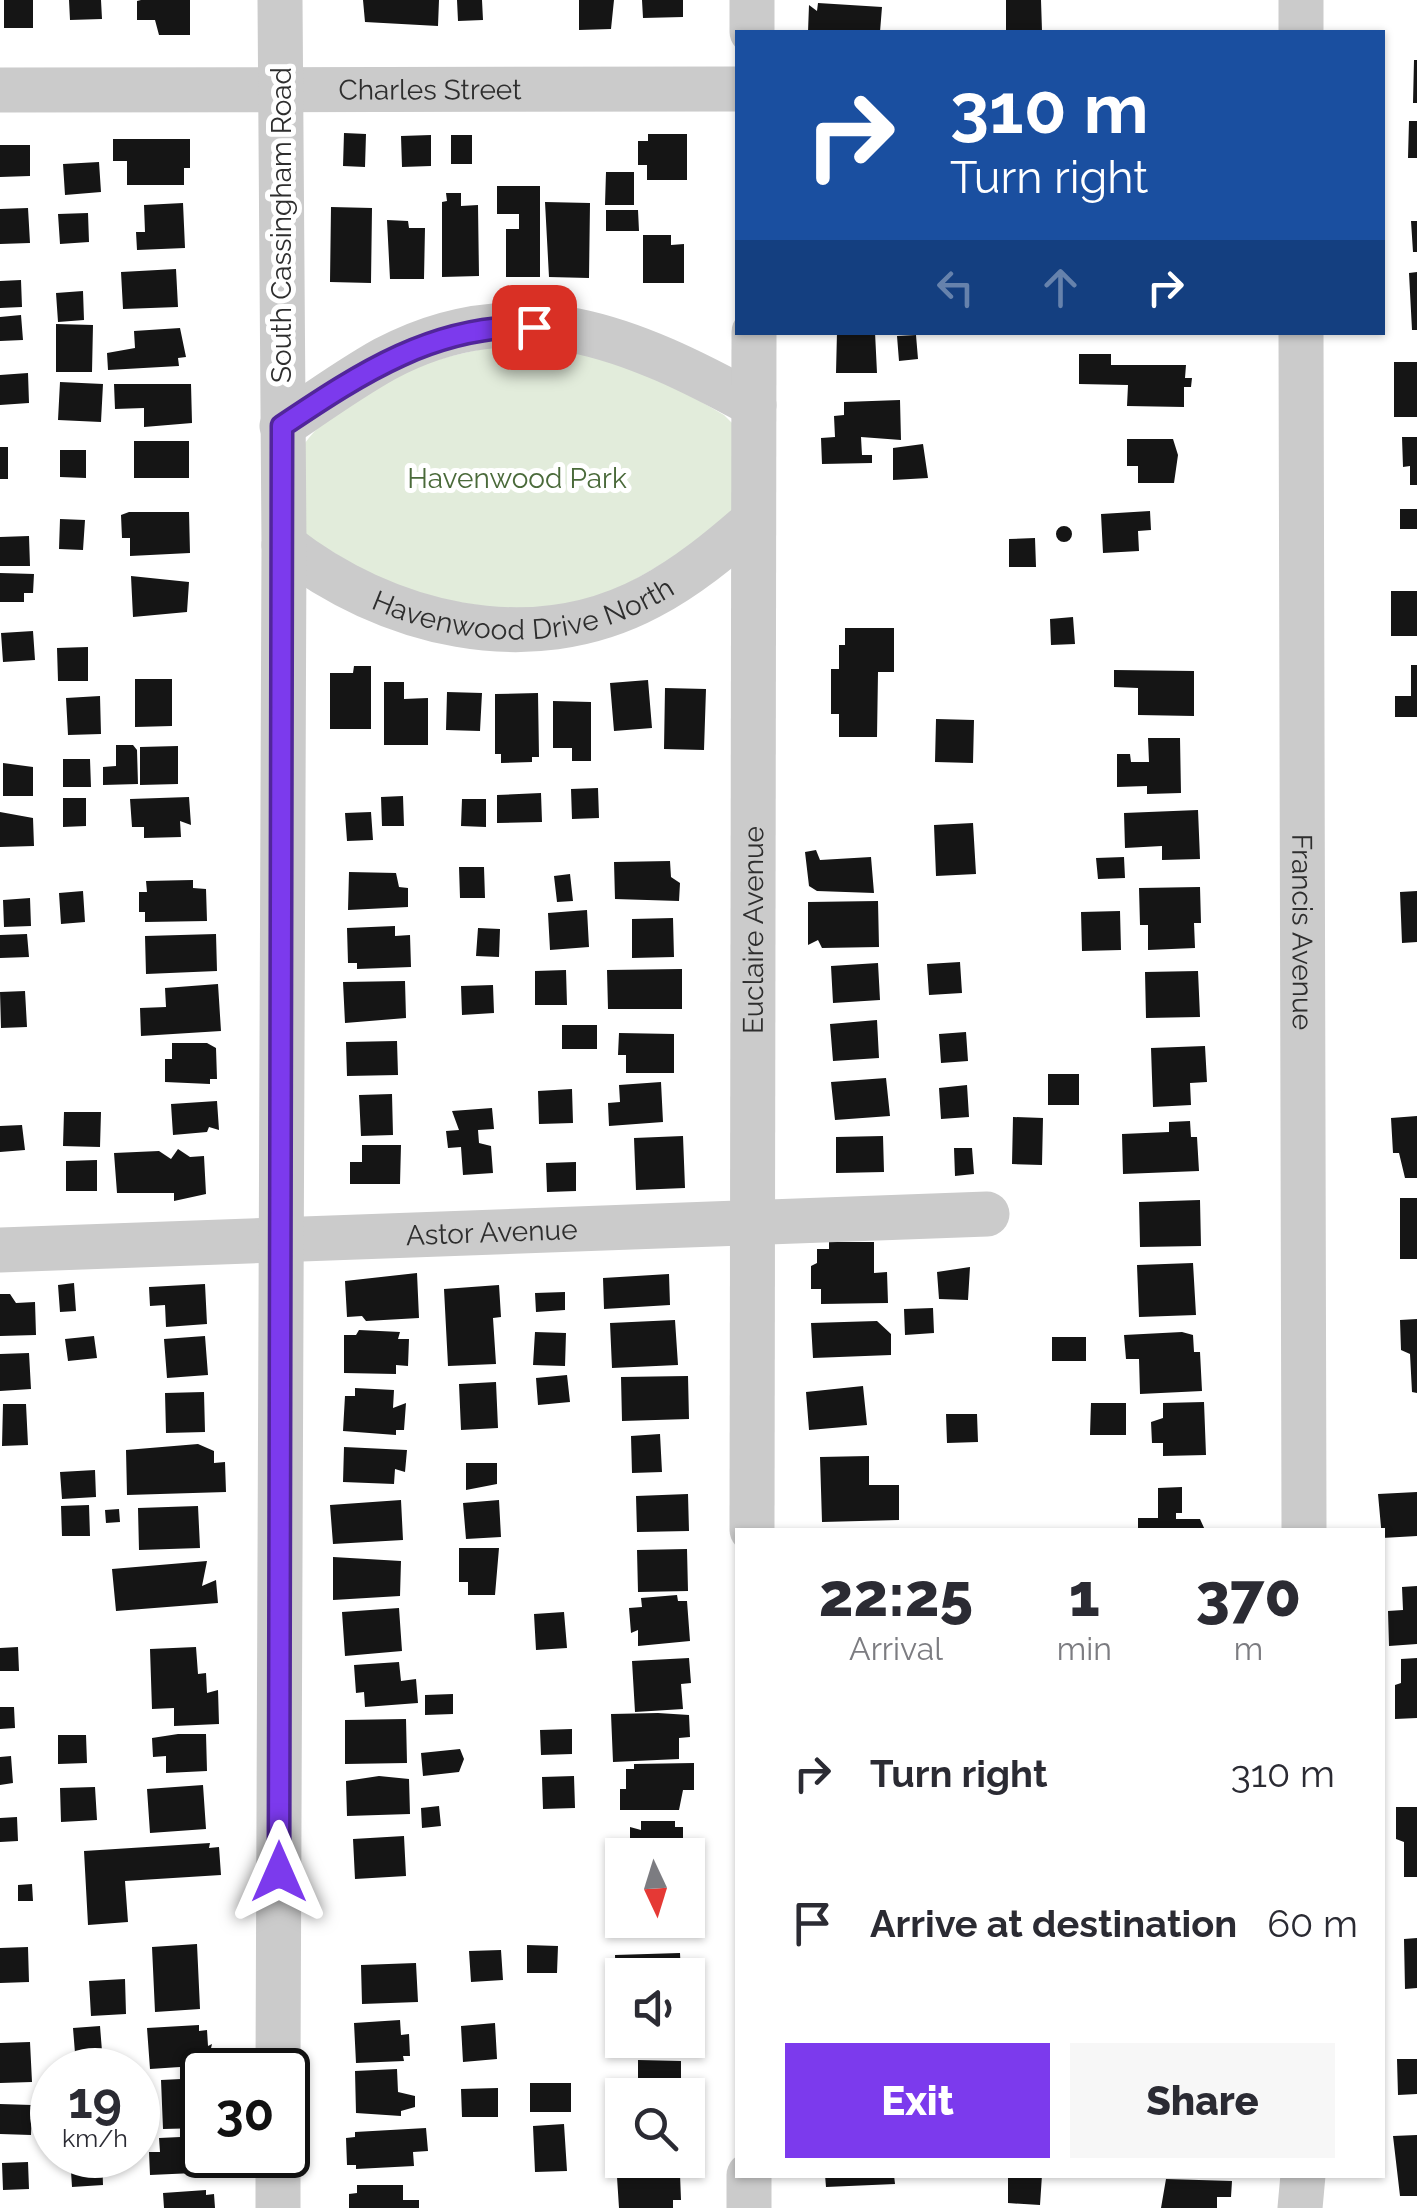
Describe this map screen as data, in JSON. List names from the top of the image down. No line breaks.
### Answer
{"streets":{"street":["Charles Street","South Cassingham Road","Havenwood Drive North","Euclaire Avenue","Francis Avenue","Astor Avenue"]},"crossings":[["Charles Street","South Cassingham Road"],["South Cassingham Road","Havenwood Drive North"],["South Cassingham Road","Astor Avenue"],["Havenwood Drive North","Euclaire Avenue"],["Euclaire Avenue","Astor Avenue"]],"parks":["Havenwood Park"],"north":"bottom","page":{"turn":["310 m","Turn right"],"eta":["22:25","Arrival","1","min","370","m"],"list":[{"name":"Turn right","value":"310 m"},{"name":"Arrive at destination","value":"60 m"}],"buttons":["Exit","Share"],"speed":"19 km/h","limit":"30"}}
